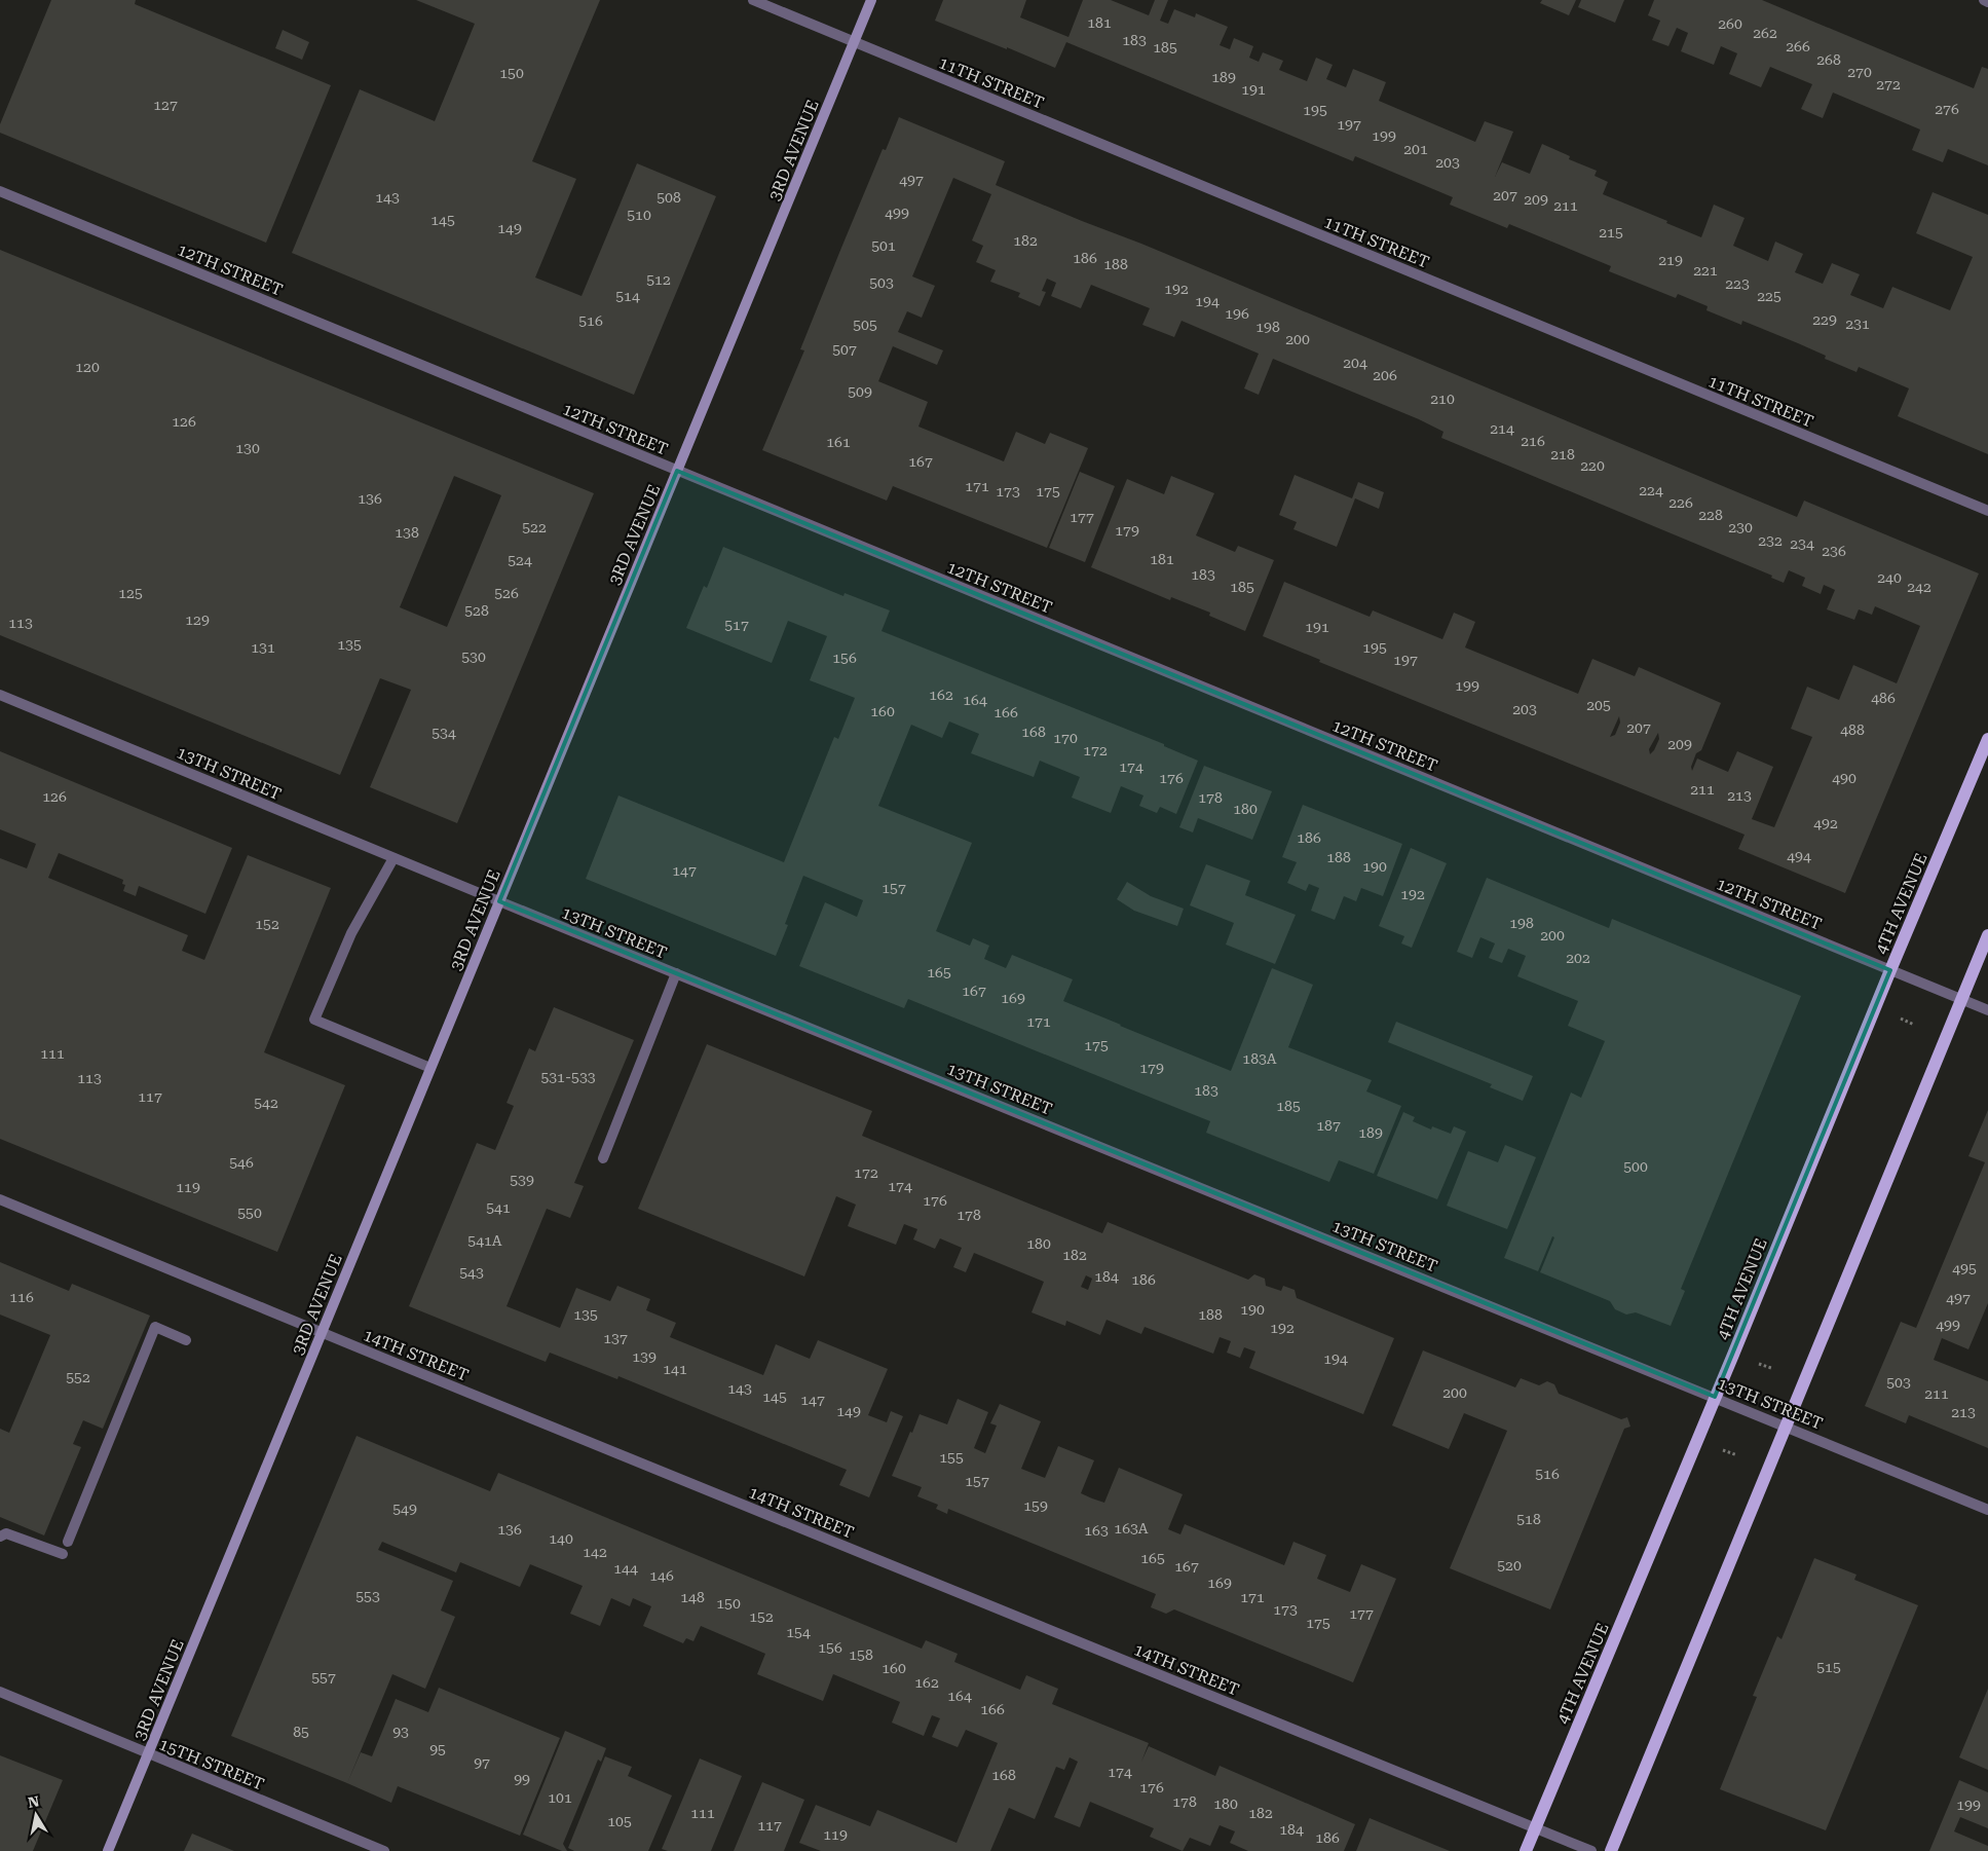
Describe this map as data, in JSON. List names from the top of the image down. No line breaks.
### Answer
{"streets":{"main road":["3RD AVENUE","4TH AVENUE"],"street":["11TH STREET","12TH STREET","13TH STREET","14TH STREET","15TH STREET"]},"crossings":[["11TH STREET","3RD AVENUE"],["3RD AVENUE","12TH STREET"],["3RD AVENUE","13TH STREET"],["3RD AVENUE","14TH STREET"],["3RD AVENUE","15TH STREET"],["12TH STREET","4TH AVENUE"],["13TH STREET","4TH AVENUE"],["4TH AVENUE","14TH STREET"]],"house_numbers":["181","260","262","183","266","185","268","270","150","189","272","191","127","276","195","197","199","201","203","497","207","143","508","209","211","499","510","145","149","215","182","501","186","219","188","221","512","503","223","192","514","225","194","196","229","516","231","505","198","200","507","204","120","206","509","210","126","214","216","161","130","218","167","220","171","224","173","175","136","226","228","177","522","230","179","138","232","234","236","181","524","183","240","185","242","125","526","528","129","113","517","191","135","131","195","530","156","197","199","162","486","164","205","203","160","166","207","488","168","534","170","209","172","174","176","490","211","213","126","178","180","492","186","494","188","190","147","157","192","198","152","200","202","165","167","169","171","175","111","183A","179","531-533","113","183","117","542","185","187","189","546","500","172","539","174","119","176","541","550","178","541A","180","182","495","543","184","186","116","497","190","135","188","499","192","137","139","194","141","552","503","143","200","211","145","147","149","213","155","516","157","159","549","518","163A","136","163","140","142","165","520","167","144","146","169","553","148","171","150","173","177","152","175","154","156","158","515","160","557","162","164","166","85","93","95","97","174","168","99","176","101","178","180","199","111","182","105","117","184","119","186"],"north":"top"}
